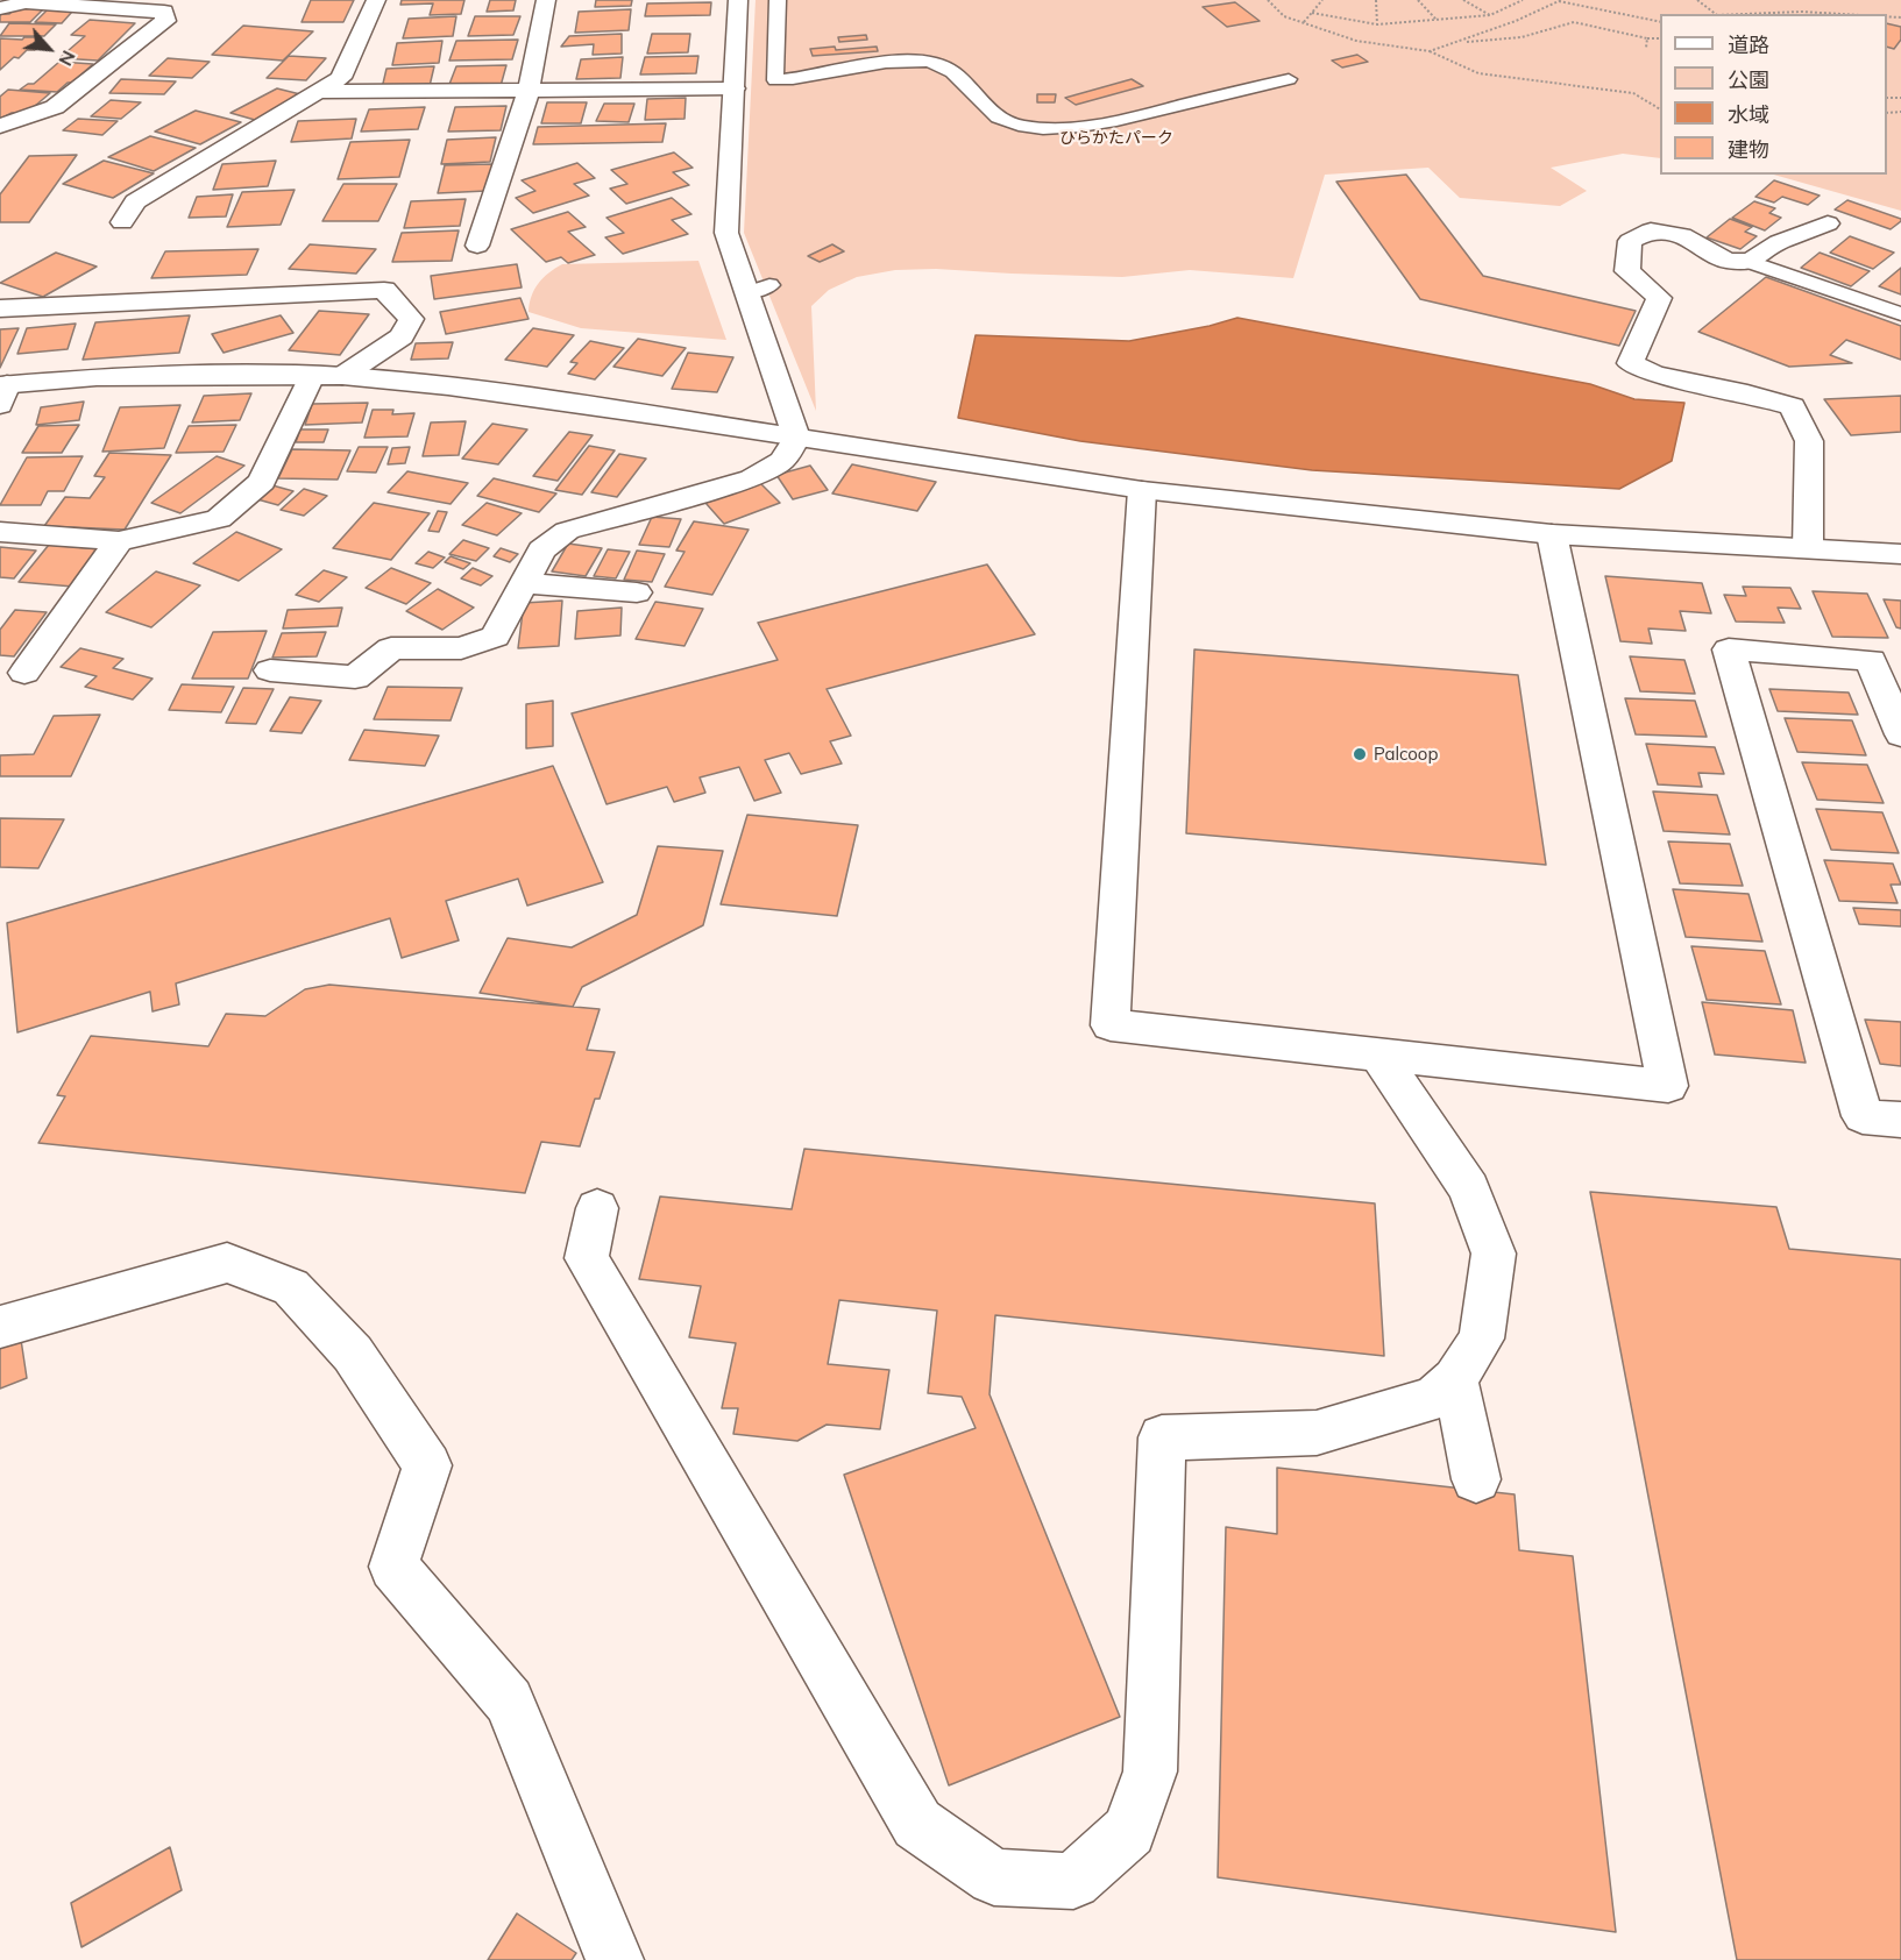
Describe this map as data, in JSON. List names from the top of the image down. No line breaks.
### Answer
{"parks":["ひらかたパーク"],"places":["Palcoop"],"legend":["道路","公園","水域","建物"],"north":"bottom right"}
